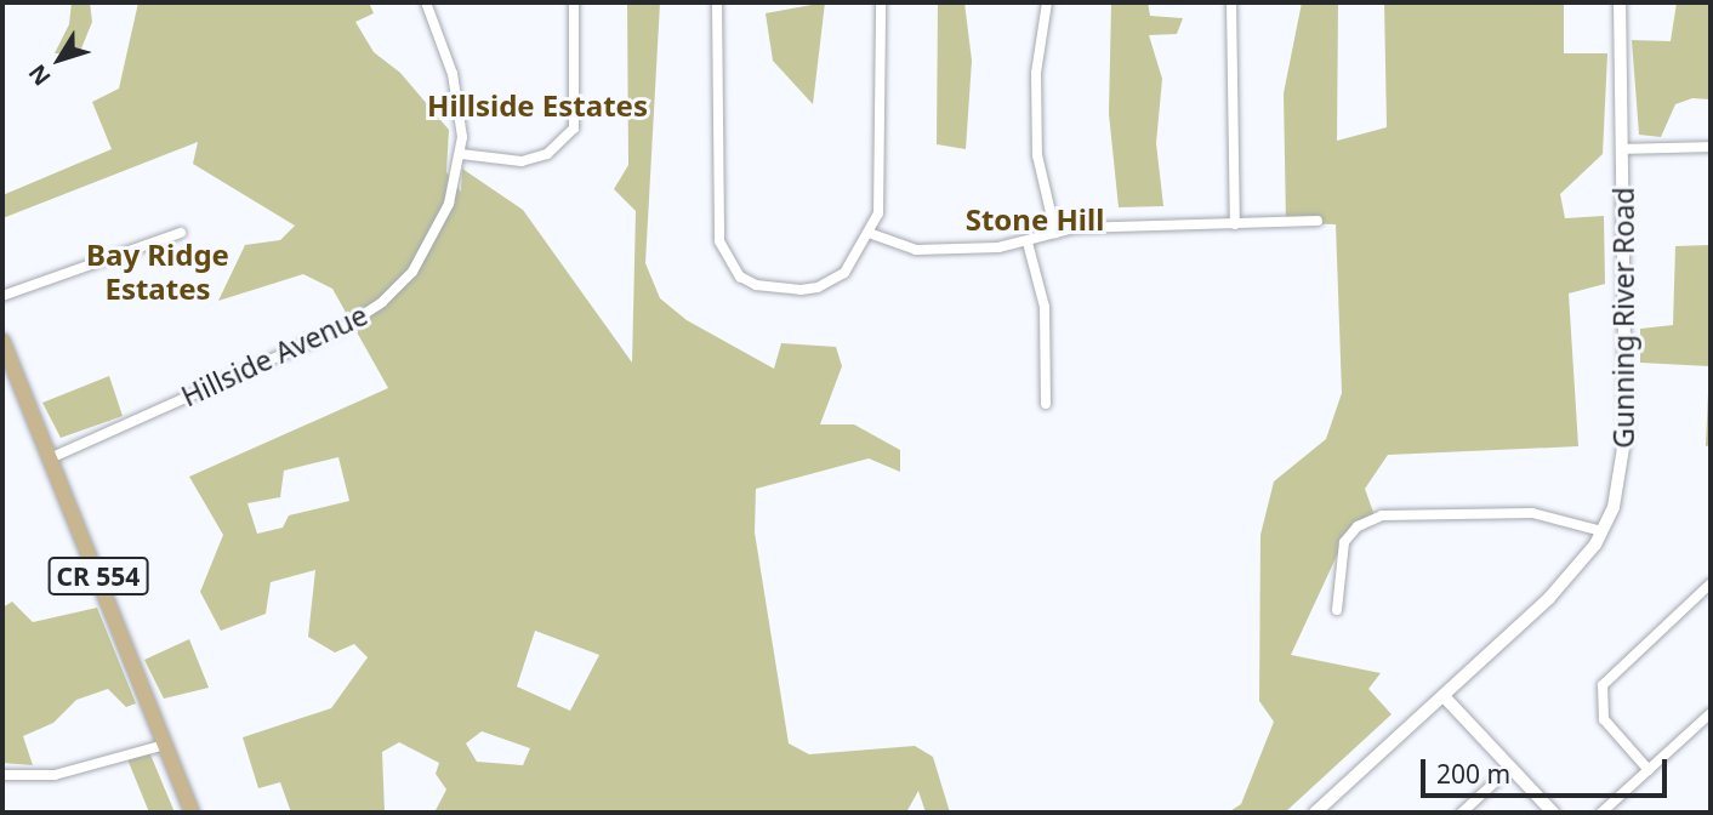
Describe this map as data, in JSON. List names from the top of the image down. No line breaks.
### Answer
{"streets":{"main road":["CR 554"],"street":["Gunning River Road","Hillside Avenue"]},"crossings":[["Hillside Avenue","CR 554"]],"districts":["Hillside Estates","Stone Hill","Bay Ridge Estates"],"scale_bar":"200 m","north":"bottom left"}
